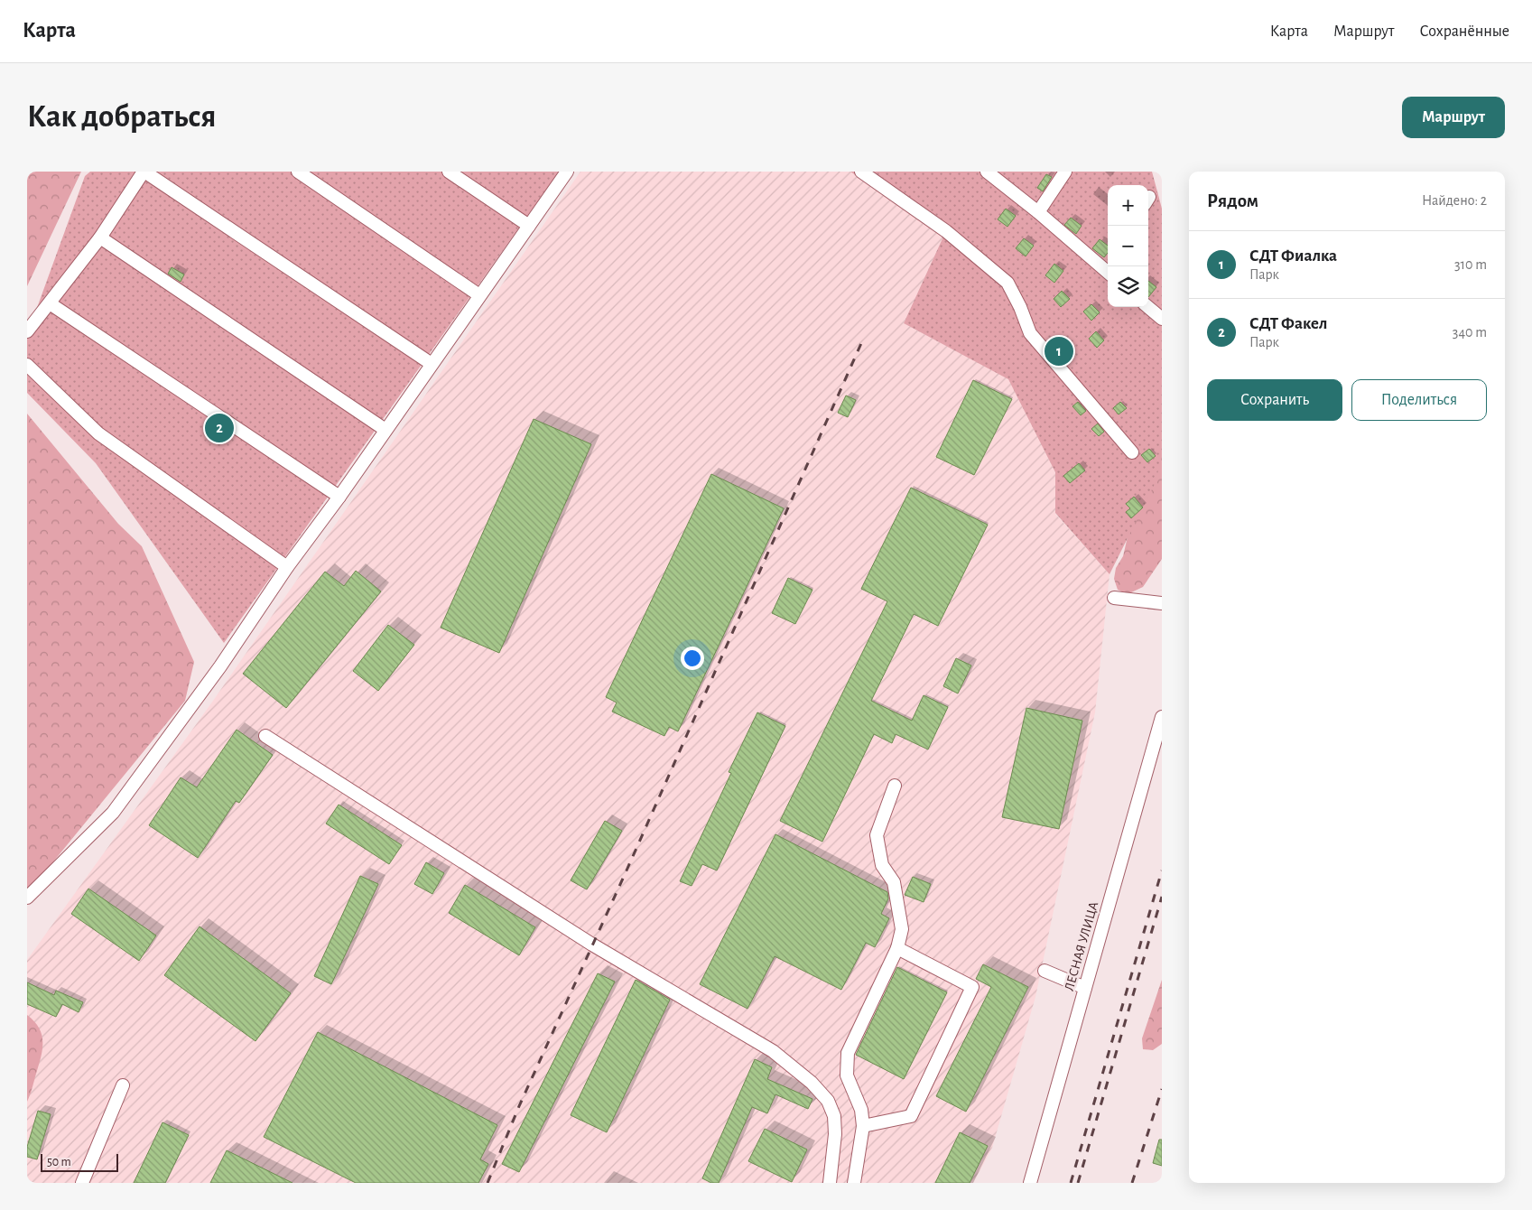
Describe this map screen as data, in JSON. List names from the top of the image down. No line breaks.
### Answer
{"streets":{"street":["ЛЕСНАЯ УЛИЦА"]},"scale_bar":"50 m","page":{"header":"Карта","nav":["Карта","Маршрут","Сохранённые"],"buttons":["Маршрут",["Сохранить","Поделиться"]],"title":"Как добраться","heading":["Рядом","Найдено: 2"],"map_buttons":["+","−"],"list":[{"mark":"1","name":"СДТ Фиалка","note":"Парк","value":"310 m"},{"mark":"2","name":"СДТ Факел","note":"Парк","value":"340 m"}],"pins":["1","2"],"scale":"50 m"}}
